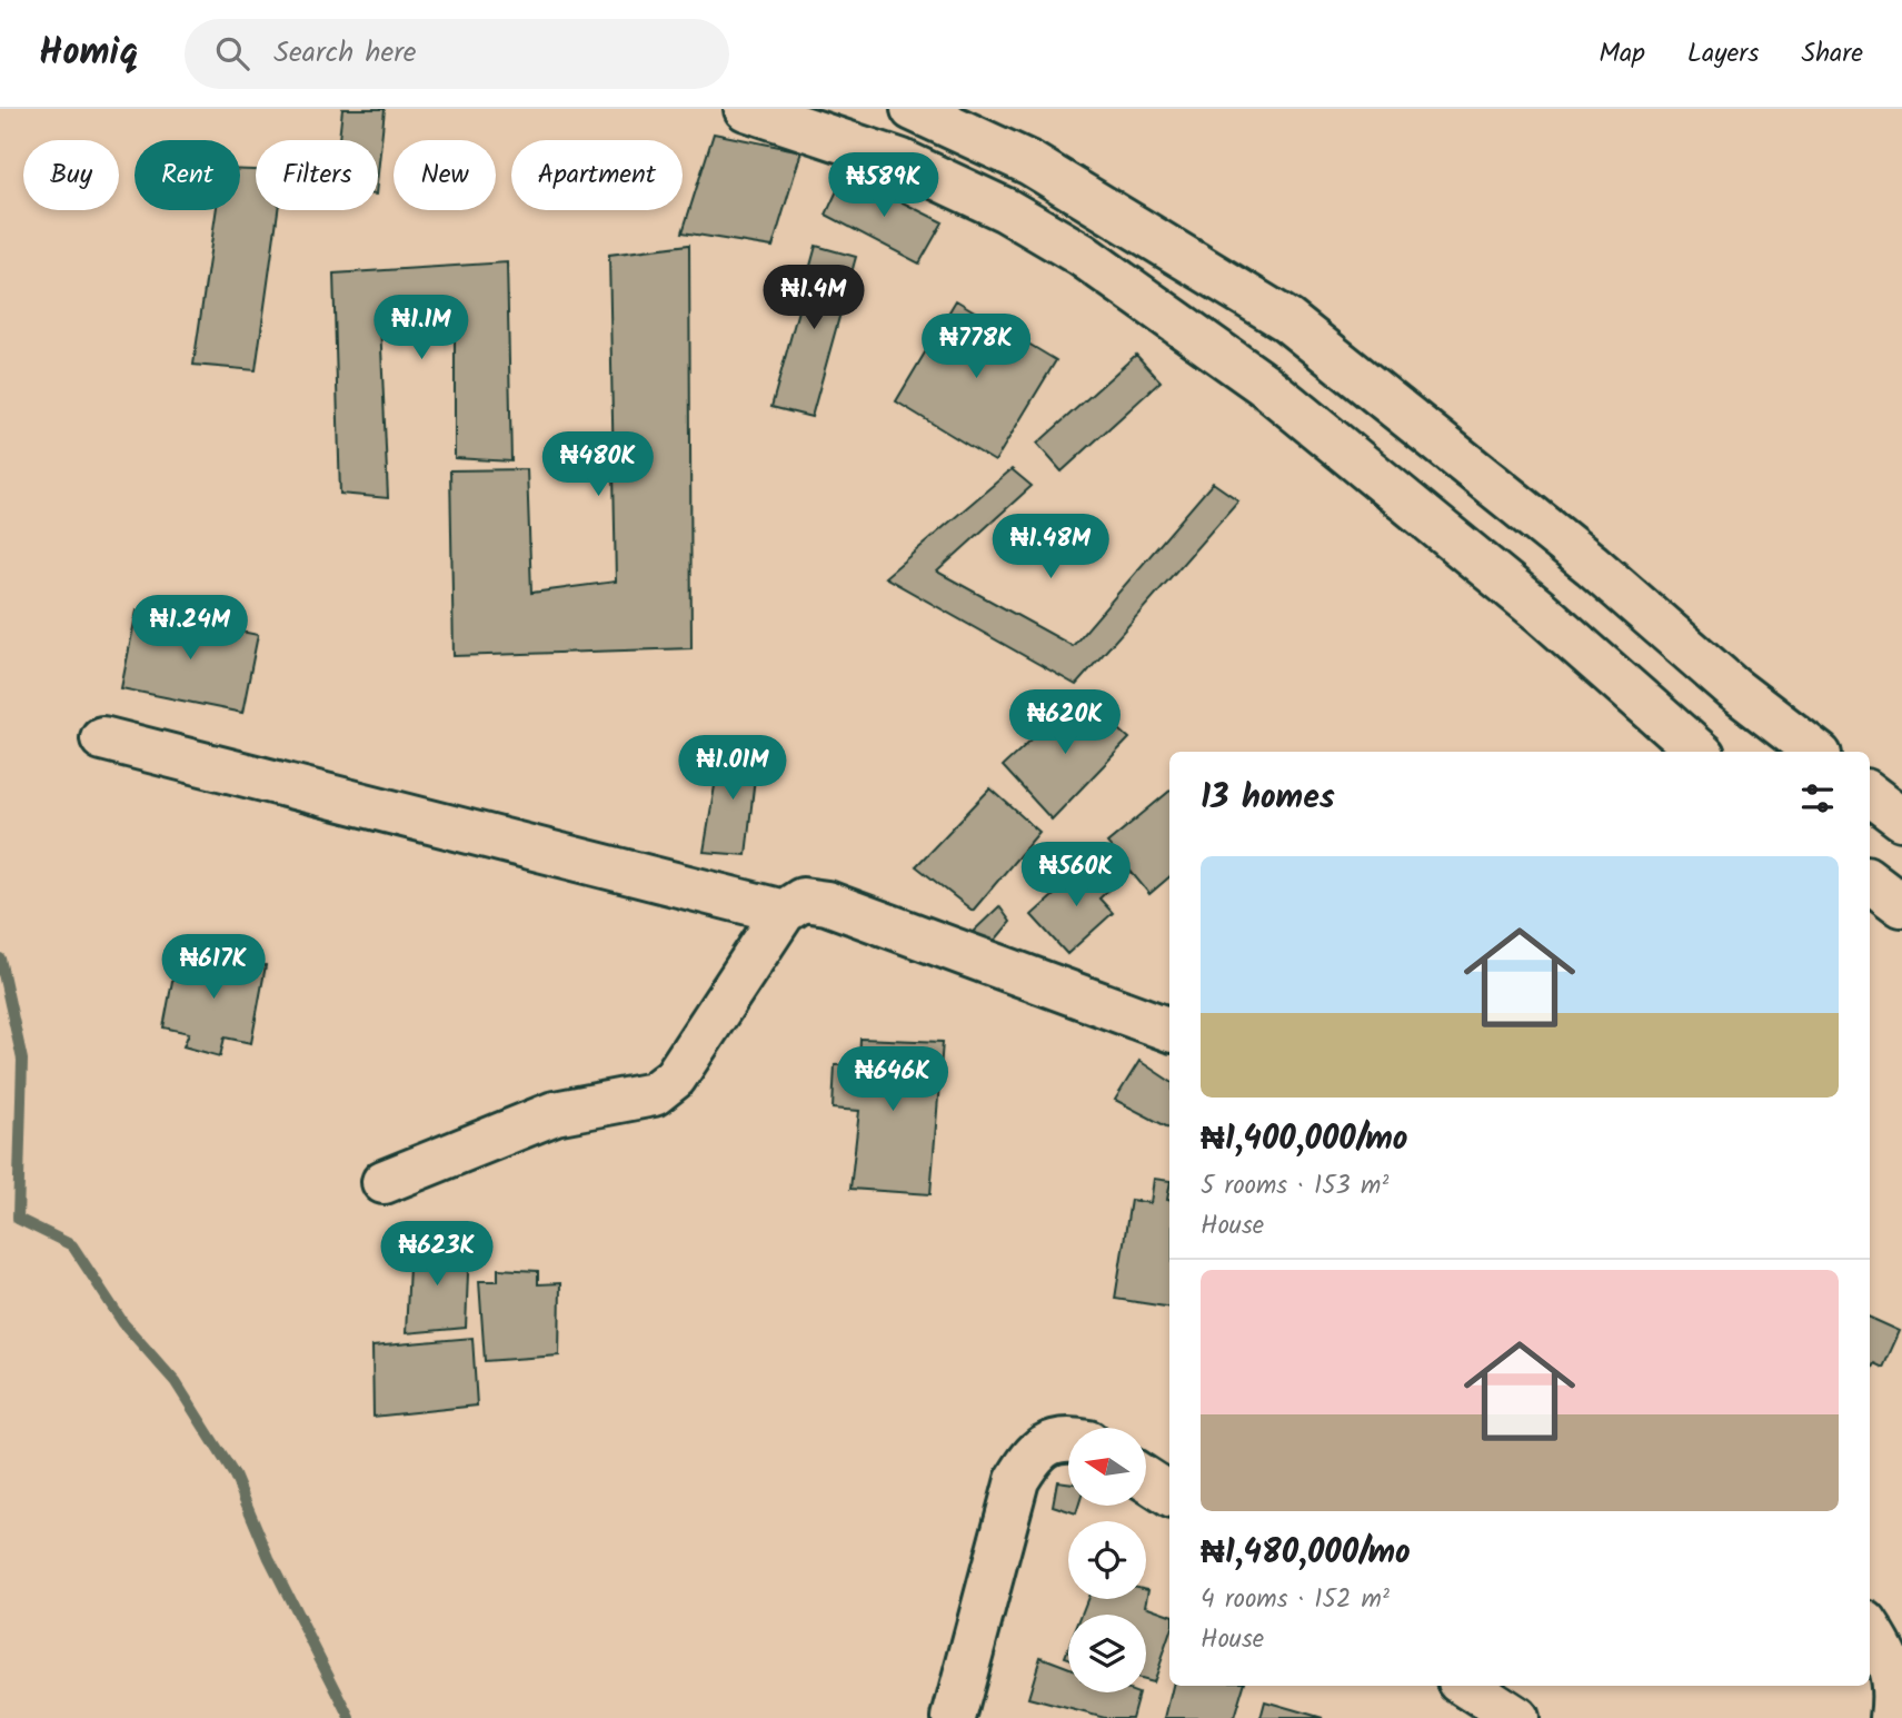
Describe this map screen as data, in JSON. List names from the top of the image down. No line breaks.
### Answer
{"north":"left","page":{"header":"Homiq","search":"Search here","nav":["Map","Layers","Share"],"chip":["Buy","Rent","Filters","New","Apartment"],"price":["₦589K","₦1.4M","₦1.1M","₦778K","₦480K","₦1.48M","₦1.24M","₦620K","₦1.01M","₦560K","₦617K","₦646K","₦623K"],"heading":"13 homes","list":[{"name":"₦1,400,000/mo","note":"5 rooms · 153 m² · House"},{"name":"₦1,480,000/mo","note":"4 rooms · 152 m² · House"}]}}
